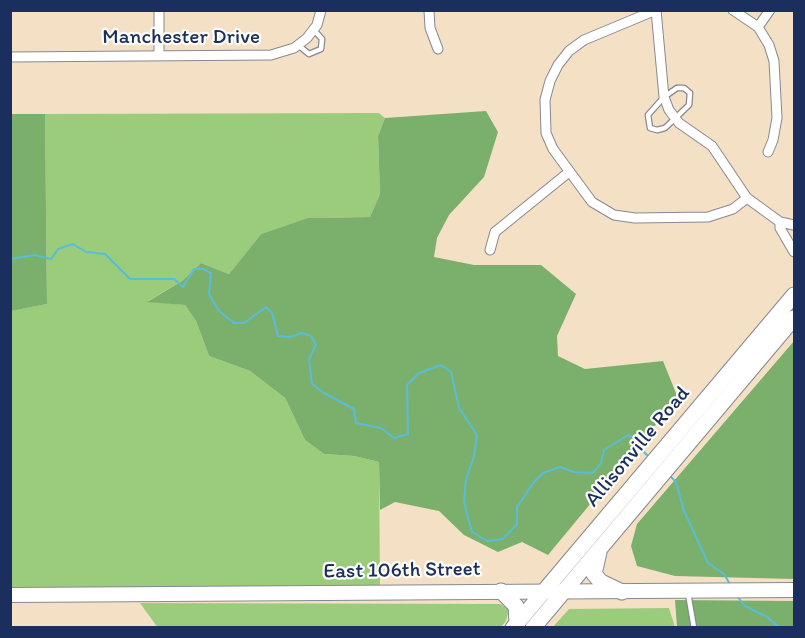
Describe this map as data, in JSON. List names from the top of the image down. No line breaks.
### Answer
{"streets":{"main road":["Allisonville Road"],"street":["Manchester Drive","East 106th Street"]},"crossings":[["Allisonville Road","East 106th Street"]]}
